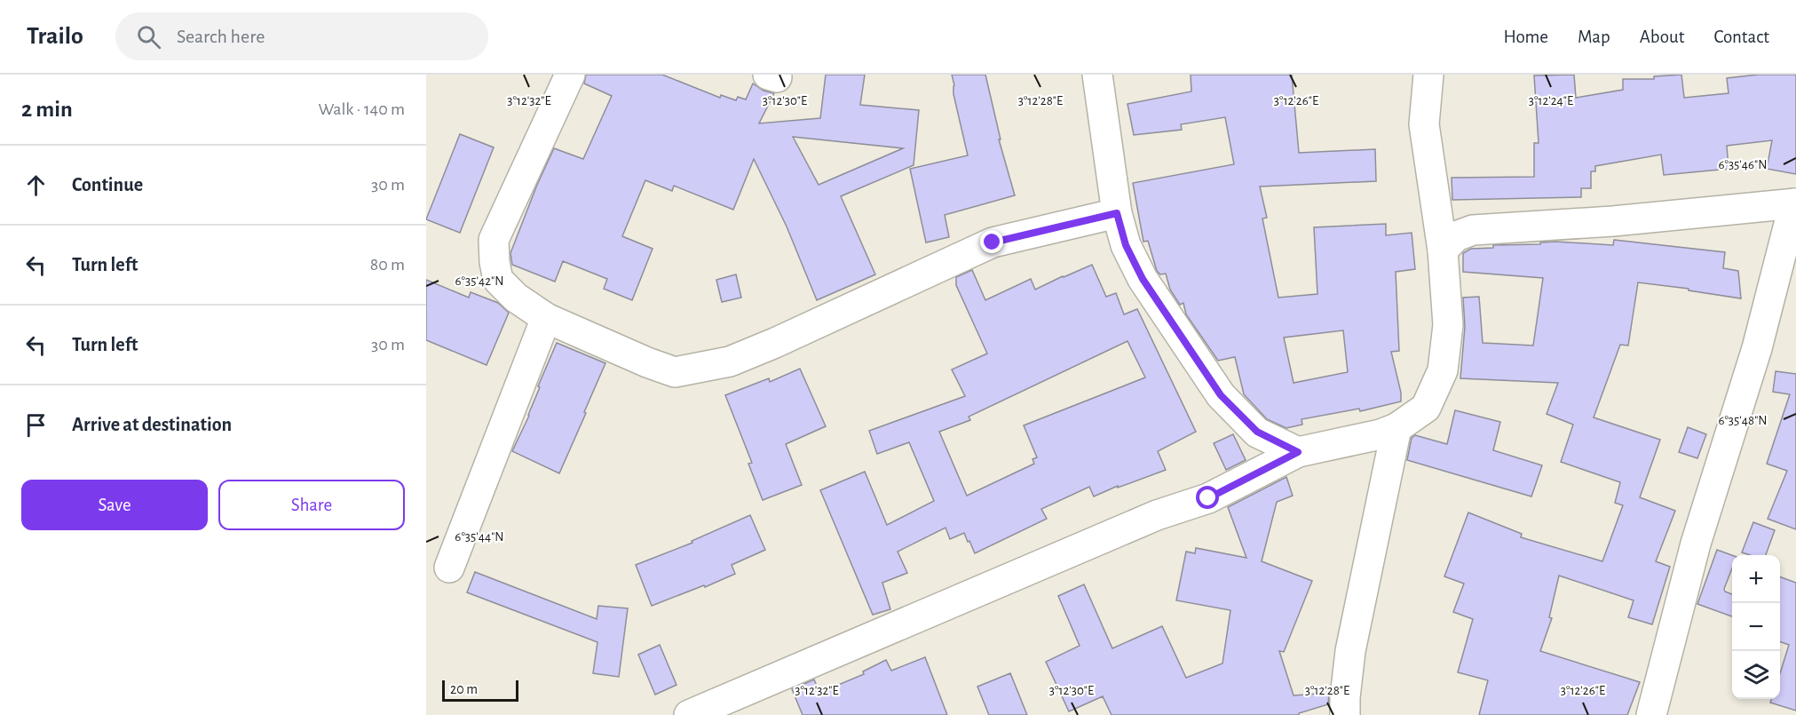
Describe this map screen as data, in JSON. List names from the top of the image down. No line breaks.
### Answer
{"scale_bar":"20 m","page":{"header":"Trailo","search":"Search here","nav":["Home","Map","About","Contact"],"heading":["2 min","Walk · 140 m"],"list":[["Continue","30 m"],["Turn left","80 m"],["Turn left","30 m"],"Arrive at destination"],"buttons":["Save","Share"],"map_buttons":["+","−"],"scale":"20 m"},"coordinates":["3°12'32\"E","3°12'30\"E","3°12'28\"E","3°12'26\"E","3°12'24\"E","6°35'46\"N","6°35'42\"N","6°35'48\"N","6°35'44\"N"]}
